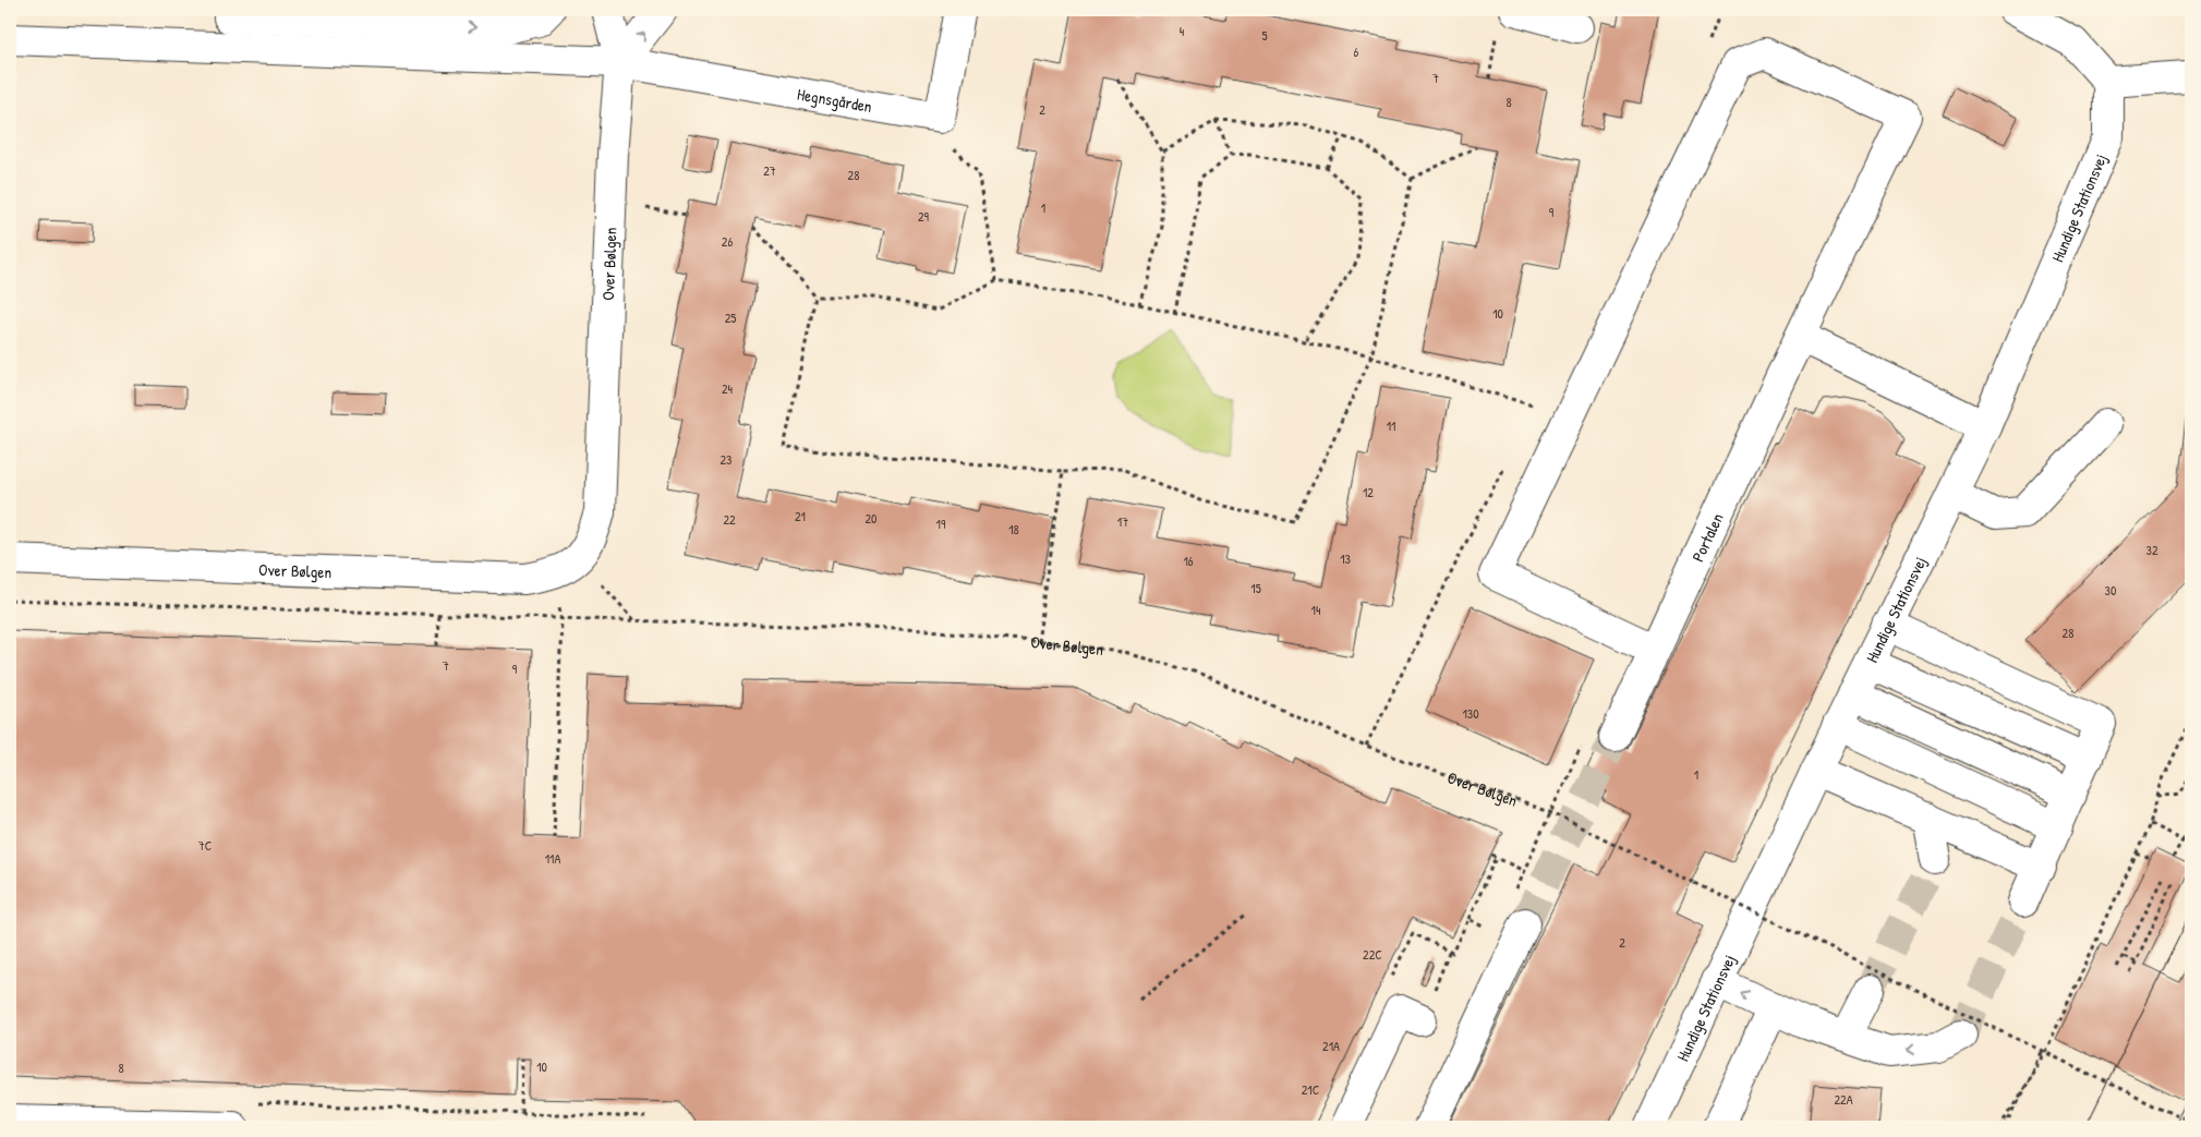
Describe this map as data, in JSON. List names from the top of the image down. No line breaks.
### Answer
{"streets":{"street":["Hegnsgården","Hundige Stationsvej","Over Bølgen","Portalen"]},"crossings":[["Hegnsgården","Over Bølgen"]],"house_numbers":["4","5","6","7","8","2","27","28","1","9","29","26","10","25","24","11","23","12","21","20","22","17","19","18","32","13","16","15","30","14","28","7","9","130","1","7C","11A","2","22C","21A","10","8","21C","22A"]}
